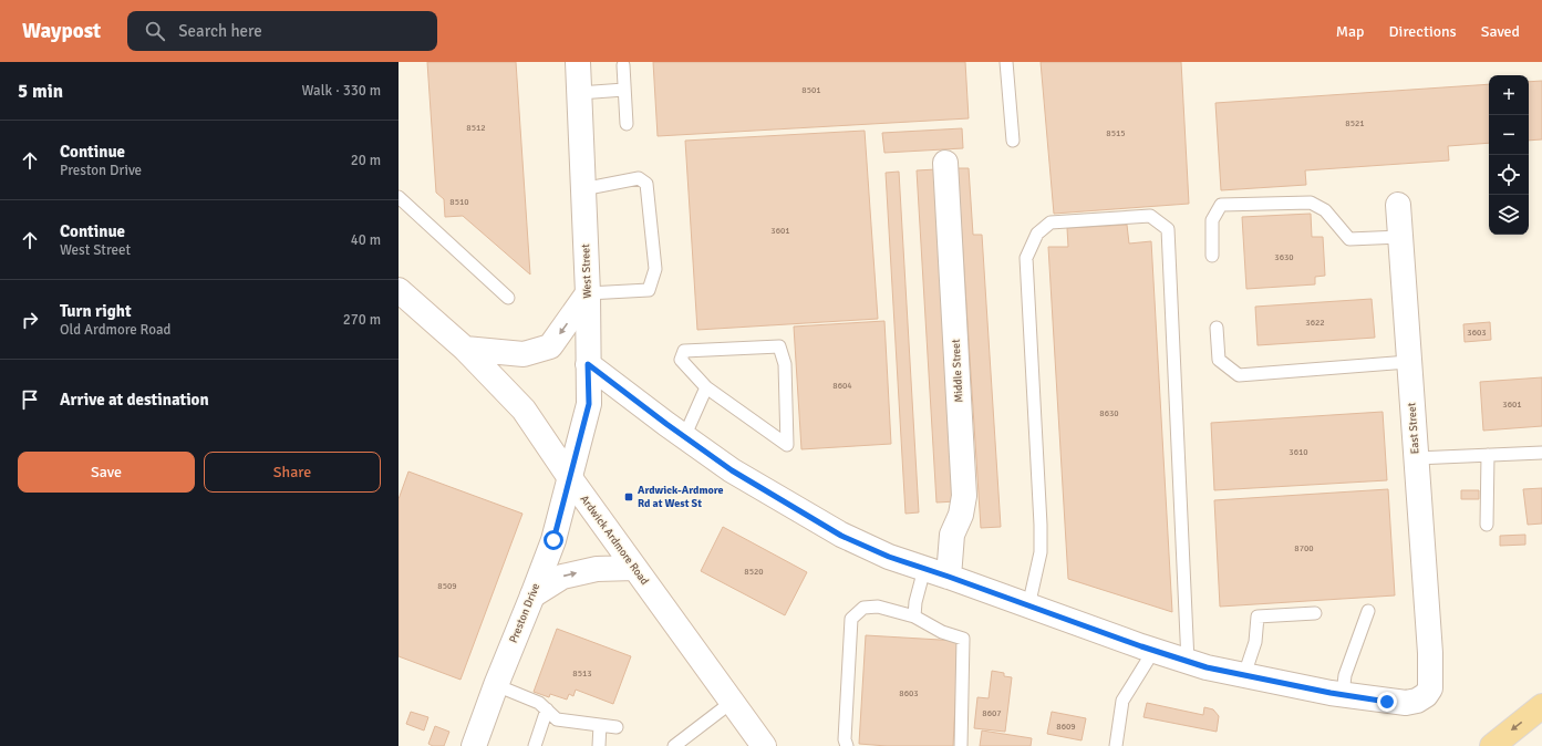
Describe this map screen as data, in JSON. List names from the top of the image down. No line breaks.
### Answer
{"streets":{"street":["West Street","Middle Street","East Street","Ardwick Ardmore Road","Preston Drive"]},"crossings":[["West Street","East Street"],["West Street","Ardwick Ardmore Road"],["West Street","Preston Drive"],["Middle Street","East Street"],["Ardwick Ardmore Road","Preston Drive"]],"places":{"transit":["Ardwick-Ardmore Rd at West St"]},"house_numbers":["8501","8521","8512","8515","8510","3601","3630","3622","3603","8604","3601","8630","3610","8700","8520","8509","8513","8603","8607","8609"],"page":{"header":"Waypost","search":"Search here","nav":["Map","Directions","Saved"],"heading":["5 min","Walk · 330 m"],"map_buttons":["+","−"],"list":[["Continue","Preston Drive","20 m"],["Continue","West Street","40 m"],["Turn right","Old Ardmore Road","270 m"],"Arrive at destination"],"buttons":["Save","Share"]}}
